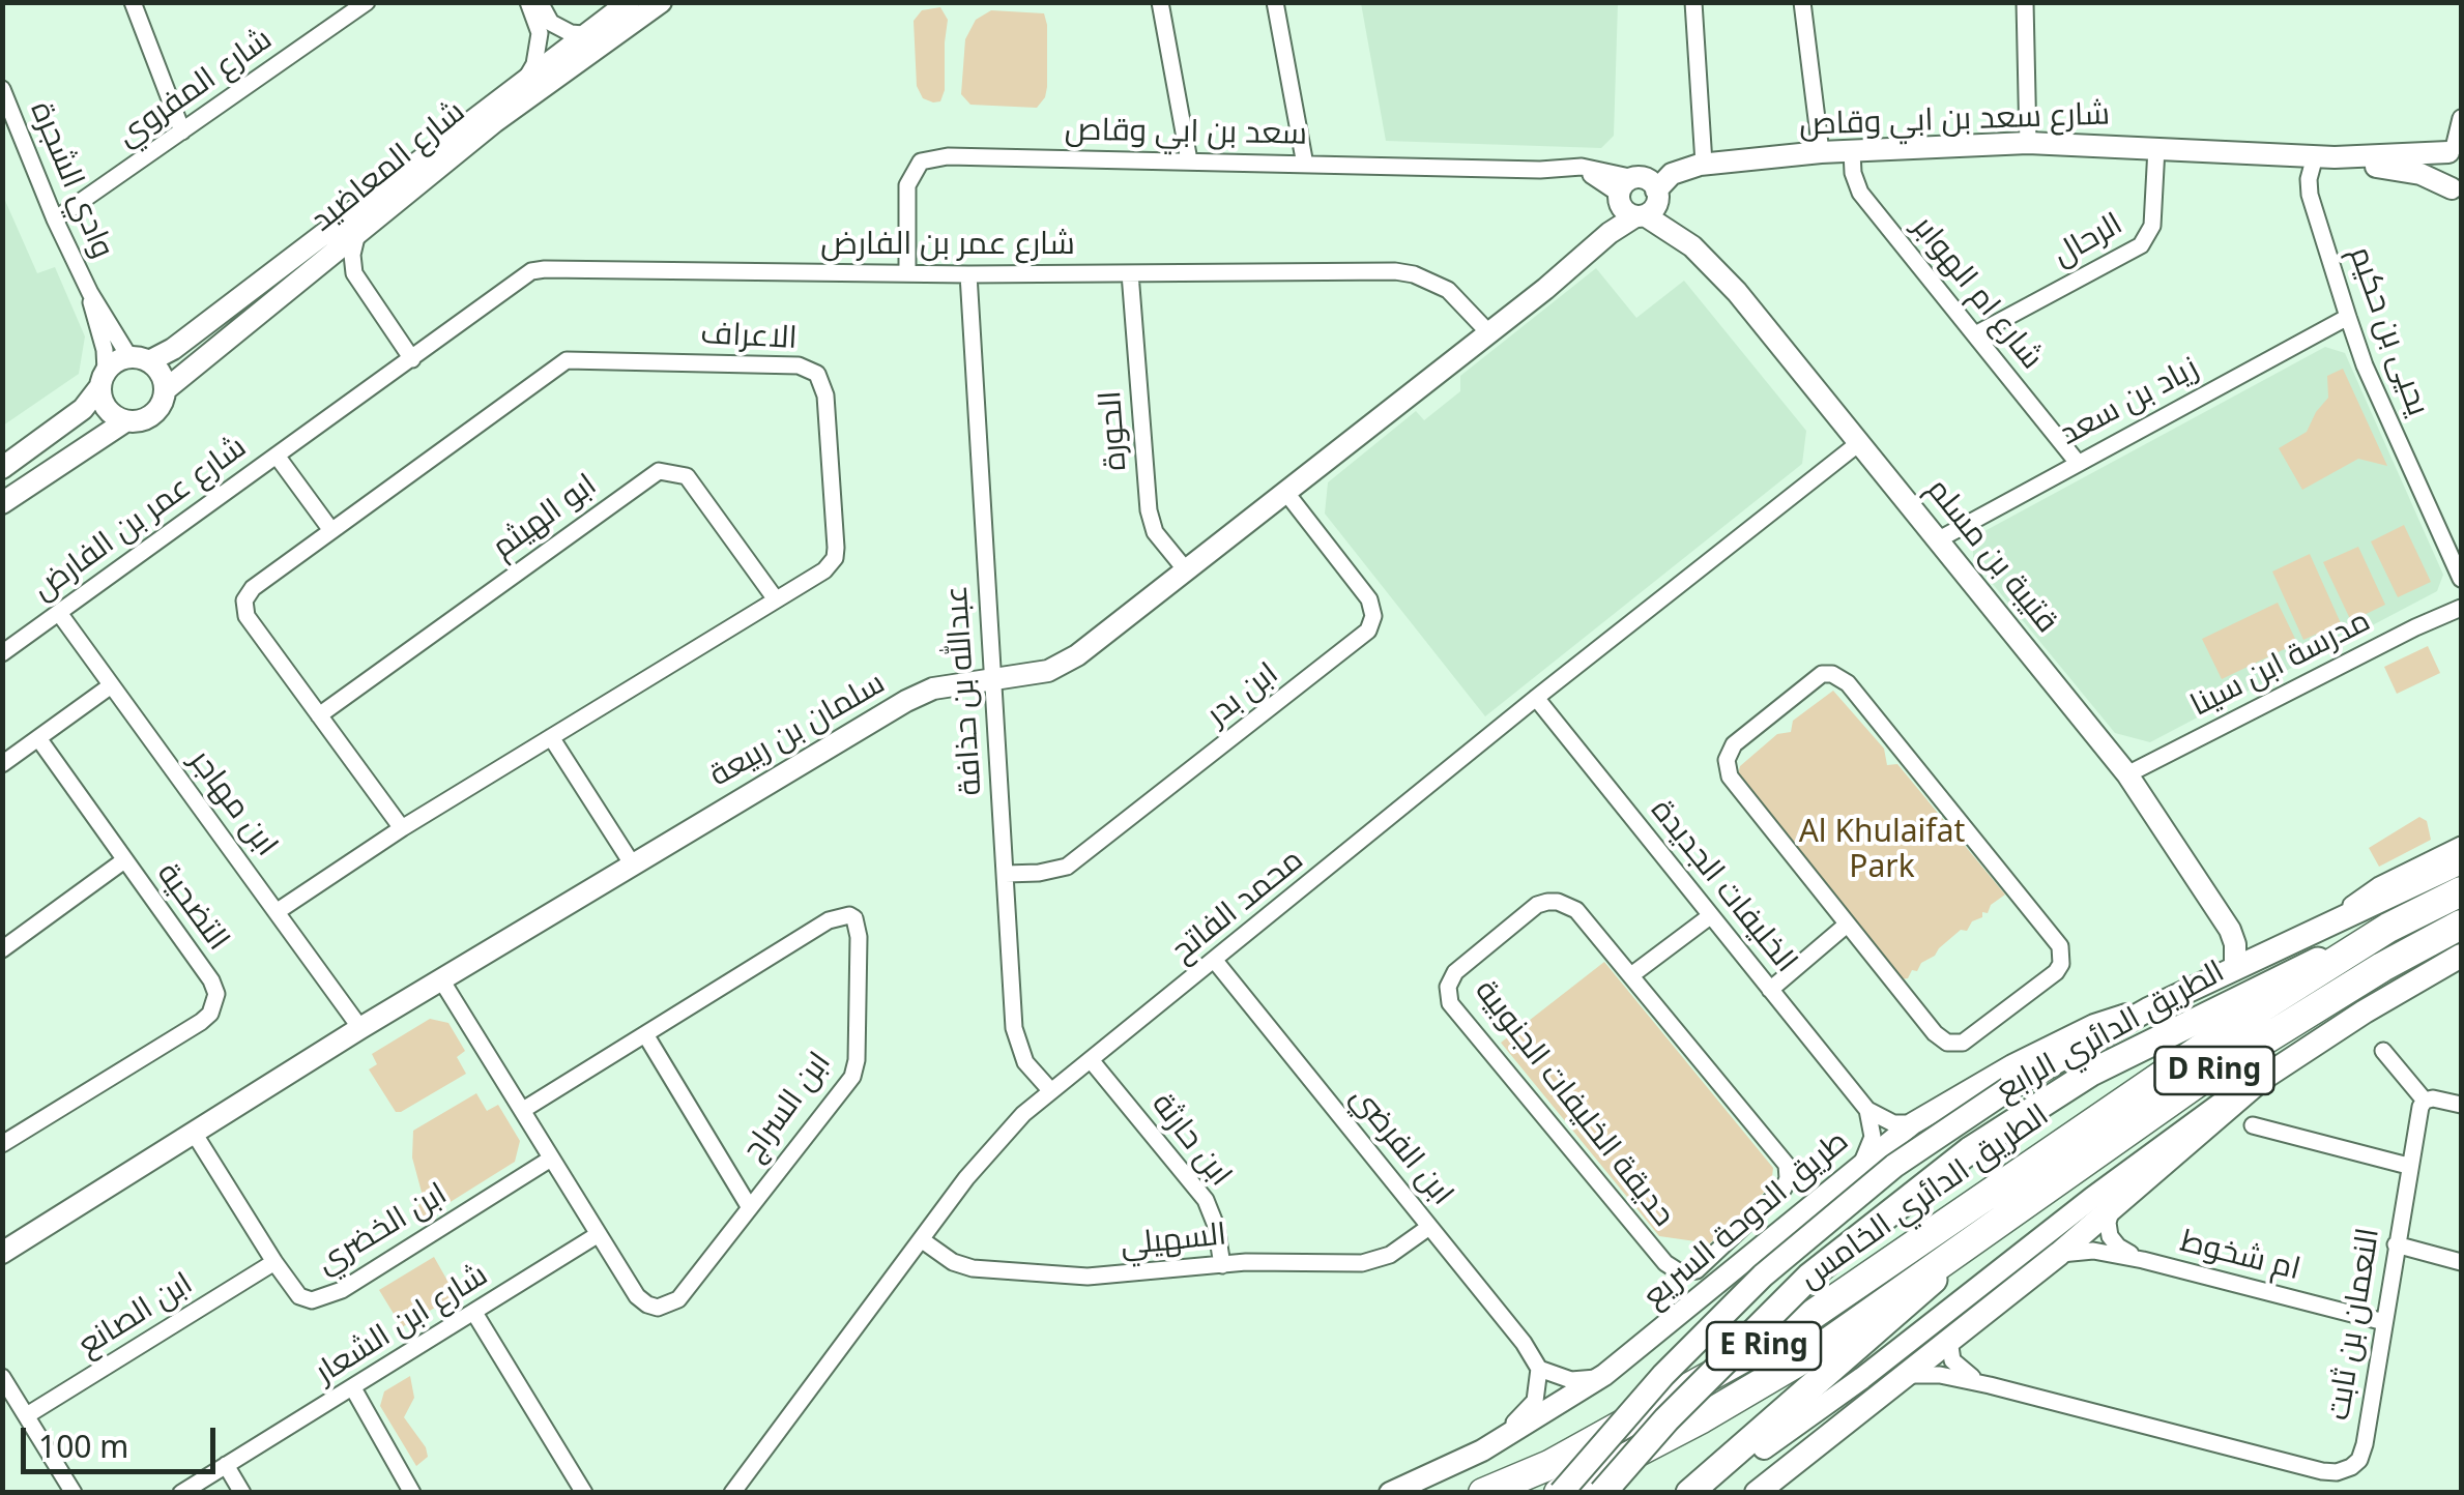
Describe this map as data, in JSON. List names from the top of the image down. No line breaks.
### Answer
{"streets":{"highway":["الطريق الدائري الرابع","D Ring","الطريق الدائري الخامس","E Ring"],"street":["شارع المفروي","شارع سعد بن ابي وقاص","سعد بن ابي وقاص","شارع المعاضيد","وادي الشجرة","الرحال","شارع عمر بن الفارض","شارع ام الهوابر","يحيى بن حكيم","الاعراف","زياد بن سعد","الحورة","ابو الهيثم","قتيبة بن مسلم","مدرسة ابن سينا","عبدالله بن حذافة","ابن بدر","سلمان بن ربيعة","ابن مهاجر","الخليفات الجديدة","محمد الفاتح","التضحية","حديقة الخليفات الجنوبية","ابن السراج","ابن حارثة","ابن الفرضي","طريق الدوحة السريع","ابن الخضري","السهيلي","ام شخوط","ابن الصانع","شارع ابن الشعار","النعمان بن ثابت"]},"crossings":[["شارع المفروي","وادي الشجرة"],["شارع سعد بن ابي وقاص","سعد بن ابي وقاص"],["شارع سعد بن ابي وقاص","الرحال"],["شارع سعد بن ابي وقاص","شارع ام الهوابر"],["شارع سعد بن ابي وقاص","يحيى بن حكيم"],["شارع سعد بن ابي وقاص","قتيبة بن مسلم"],["شارع سعد بن ابي وقاص","سلمان بن ربيعة"],["سعد بن ابي وقاص","شارع عمر بن الفارض"],["شارع المعاضيد","وادي الشجرة"],["الرحال","شارع ام الهوابر"],["شارع عمر بن الفارض","الحورة"],["شارع عمر بن الفارض","عبدالله بن حذافة"],["شارع عمر بن الفارض","سلمان بن ربيعة"],["شارع عمر بن الفارض","ابن مهاجر"],["شارع ام الهوابر","زياد بن سعد"],["يحيى بن حكيم","زياد بن سعد"],["الاعراف","ابو الهيثم"],["الاعراف","ابن مهاجر"],["زياد بن سعد","قتيبة بن مسلم"],["الحورة","سلمان بن ربيعة"],["قتيبة بن مسلم","مدرسة ابن سينا"],["قتيبة بن مسلم","سلمان بن ربيعة"],["قتيبة بن مسلم","محمد الفاتح"],["قتيبة بن مسلم","الطريق الدائري الرابع"],["عبدالله بن حذافة","ابن بدر"],["عبدالله بن حذافة","سلمان بن ربيعة"],["عبدالله بن حذافة","محمد الفاتح"],["ابن بدر","سلمان بن ربيعة"],["سلمان بن ربيعة","ابن مهاجر"],["سلمان بن ربيعة","ابن السراج"],["سلمان بن ربيعة","ابن الخضري"],["الخليفات الجديدة","محمد الفاتح"],["محمد الفاتح","ابن حارثة"],["محمد الفاتح","ابن الفرضي"],["محمد الفاتح","السهيلي"],["الطريق الدائري الرابع","الطريق الدائري الخامس"],["الطريق الدائري الرابع","طريق الدوحة السريع"],["D Ring","الطريق الدائري الخامس"],["D Ring","ام شخوط"],["D Ring","النعمان بن ثابت"],["ابن السراج","ابن الخضري"],["ابن السراج","شارع ابن الشعار"],["ابن حارثة","السهيلي"],["ابن الفرضي","السهيلي"],["ابن الخضري","ابن الصانع"],["ام شخوط","النعمان بن ثابت"]],"parks":["Al Khulaifat Park"],"scale_bar":"100 m"}
